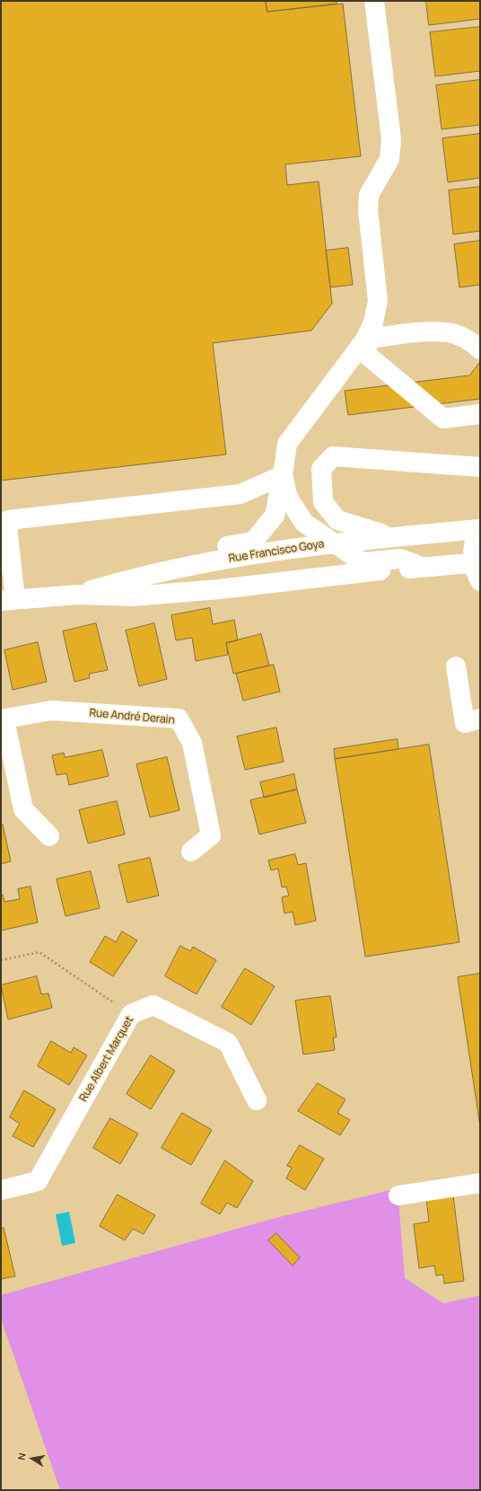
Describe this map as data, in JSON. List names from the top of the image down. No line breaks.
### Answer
{"streets":{"street":["Rue Francisco Goya","Rue André Derain","Rue Albert Marquet"]},"north":"left"}
